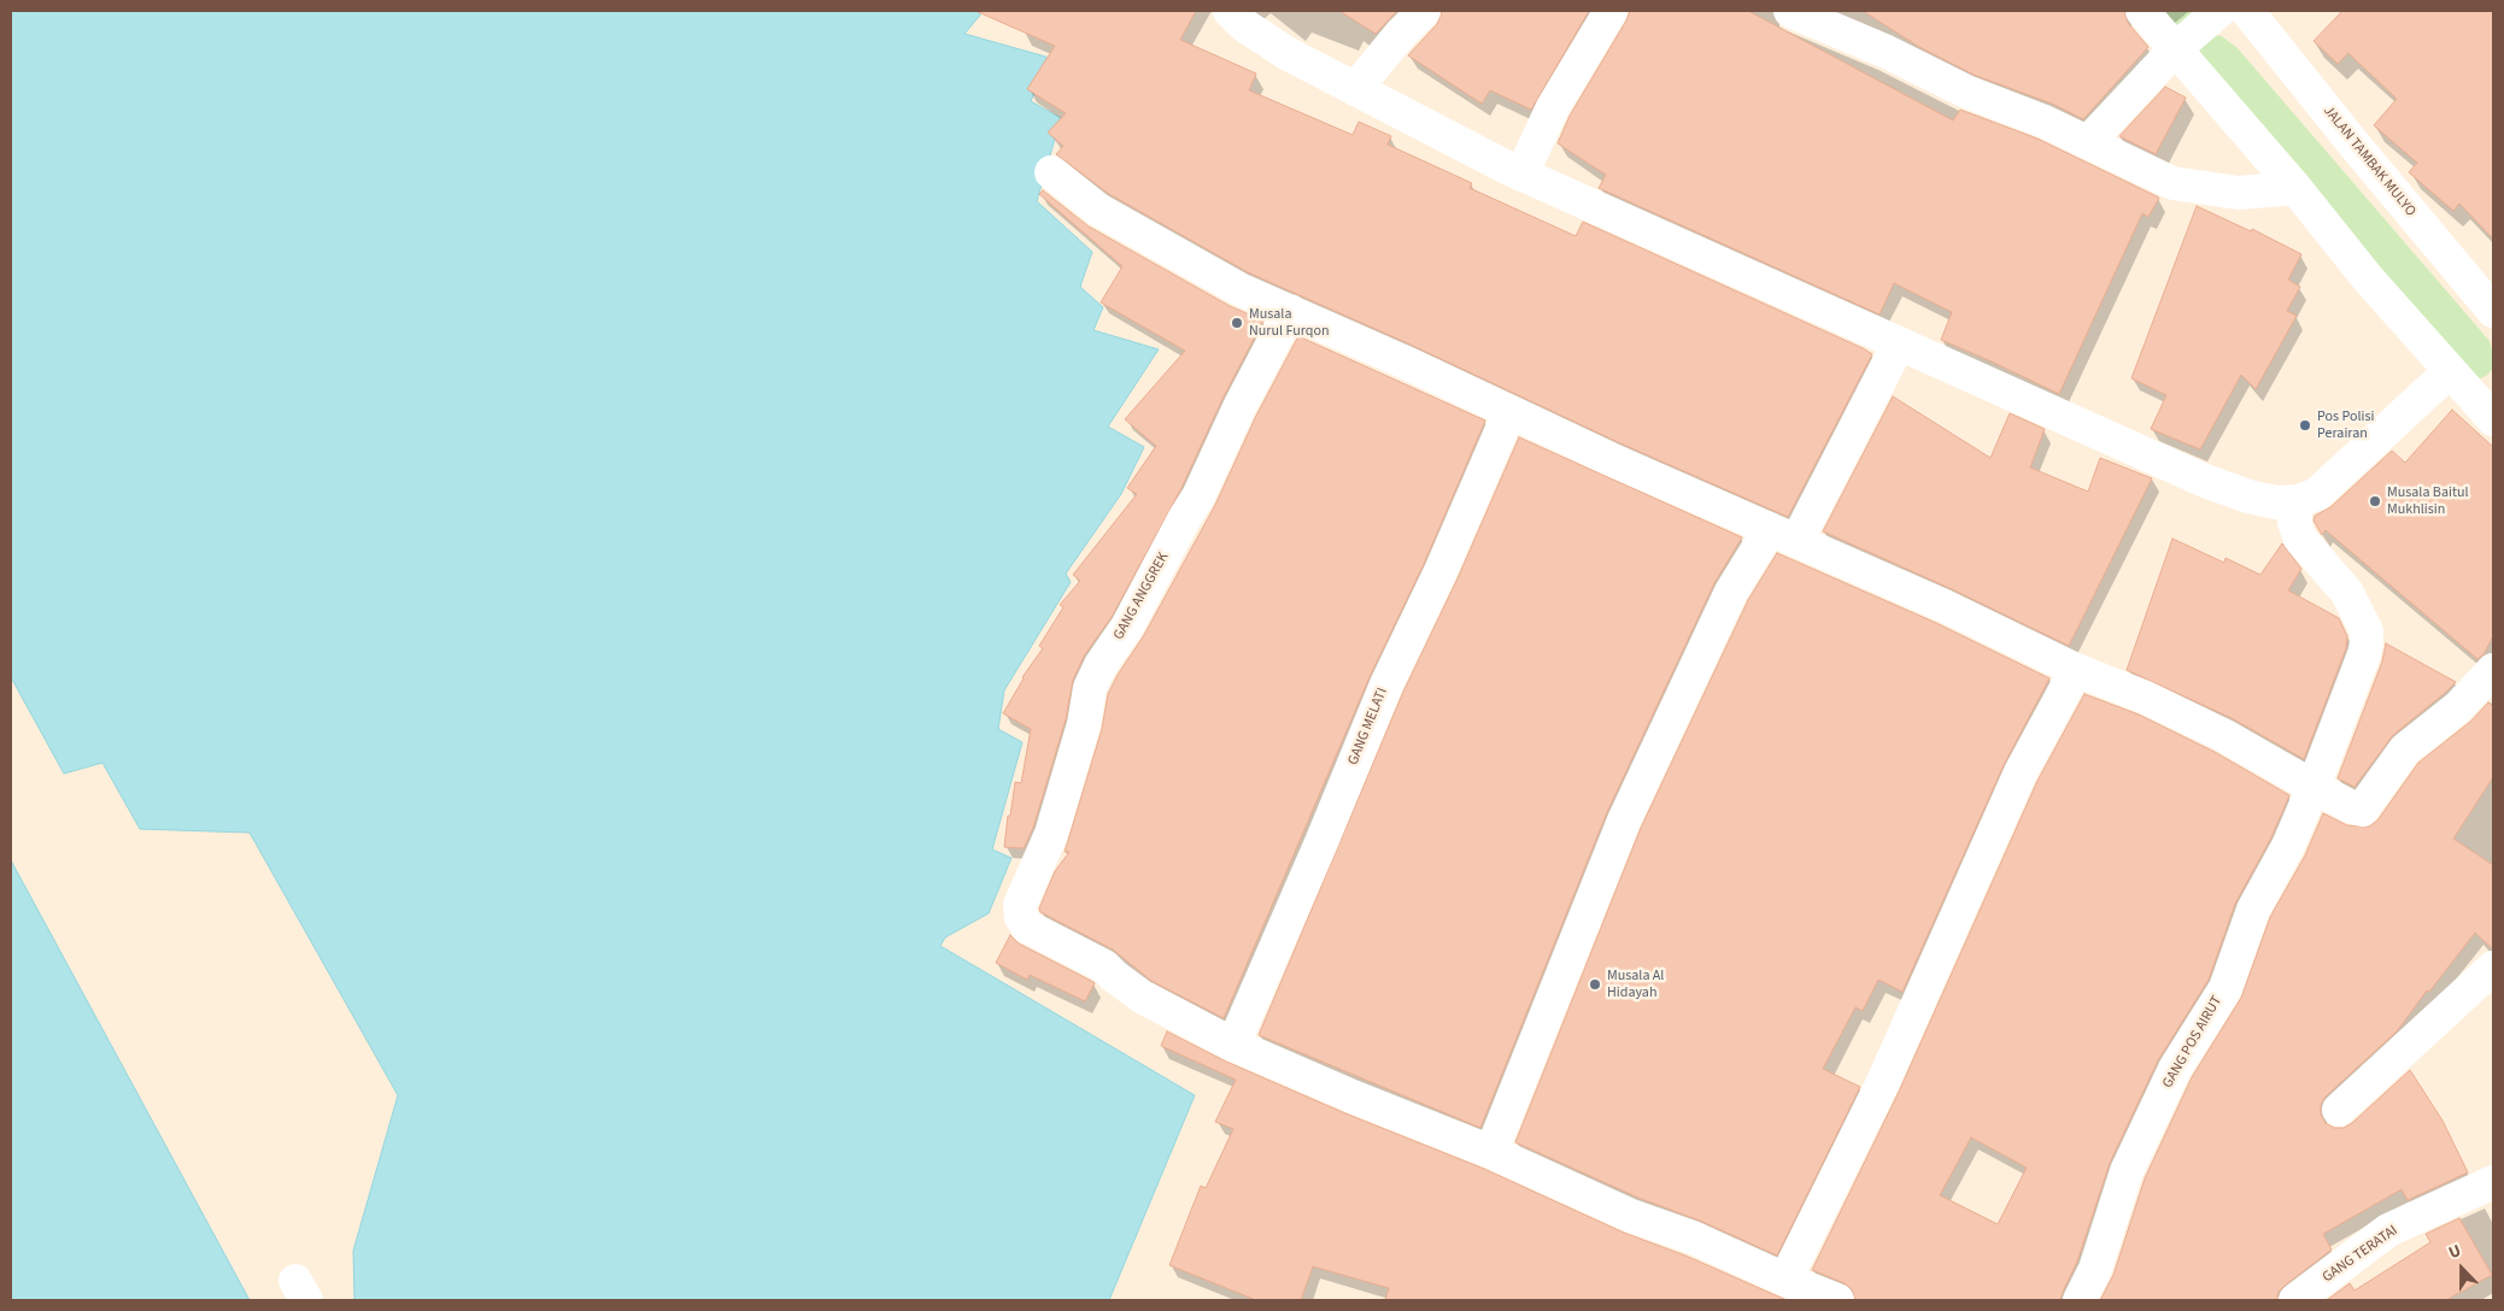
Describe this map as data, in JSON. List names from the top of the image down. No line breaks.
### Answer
{"streets":{"street":["JALAN TAMBAK MULYO","GANG ANGGREK","GANG MELATI","GANG POS AIRUT","GANG TERATAI"]},"crossings":[["GANG ANGGREK","GANG MELATI"]],"places":["Musala Nurul Furqon","Pos Polisi Perairan","Musala Baitul Mukhlisin","Musala Al Hidayah"],"north":"top"}
